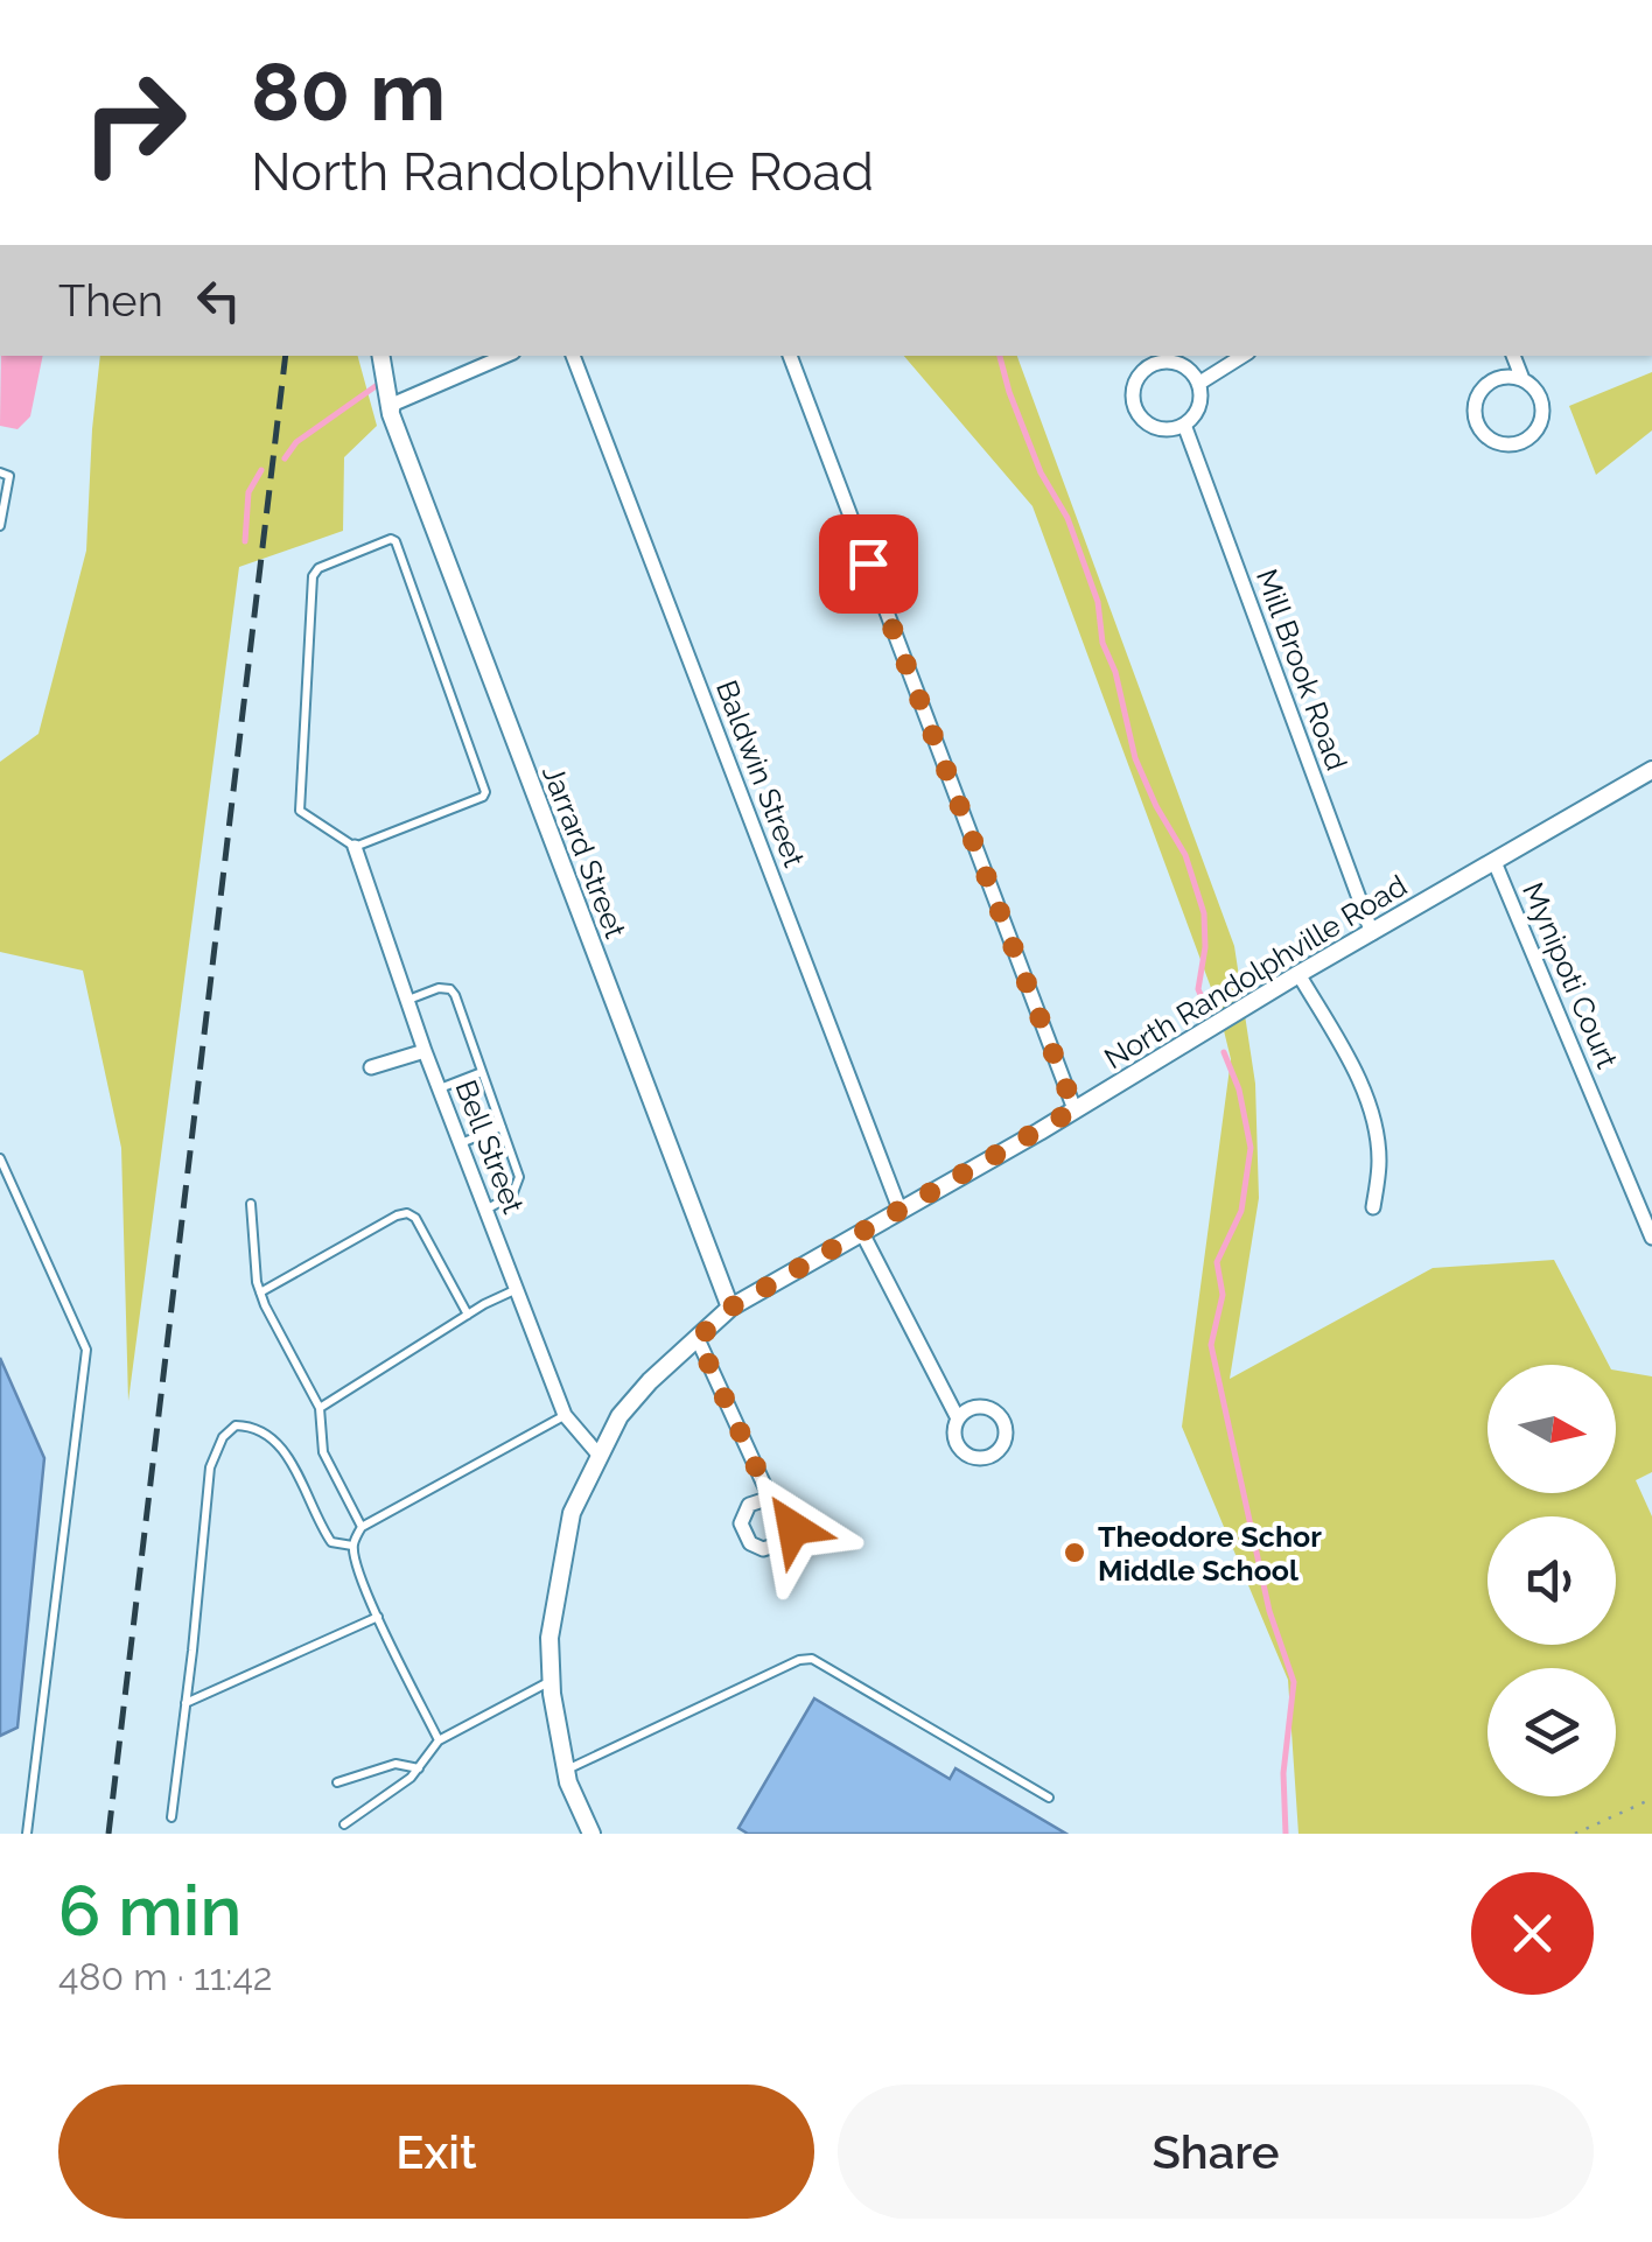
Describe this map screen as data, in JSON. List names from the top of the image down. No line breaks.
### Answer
{"streets":{"street":["Mill Brook Road","Baldwin Street","Jarrard Street","North Randolphville Road","Mynipoti Court","Bell Street"]},"crossings":[["Mill Brook Road","North Randolphville Road"],["Baldwin Street","North Randolphville Road"],["Jarrard Street","North Randolphville Road"],["North Randolphville Road","Mynipoti Court"],["North Randolphville Road","Bell Street"]],"places":["Theodore Schor Middle School"],"north":"right","page":{"turn":["80 m","North Randolphville Road"],"then":"Then","heading":["6 min","480 m · 11:42"],"buttons":["Exit","Share"]}}
